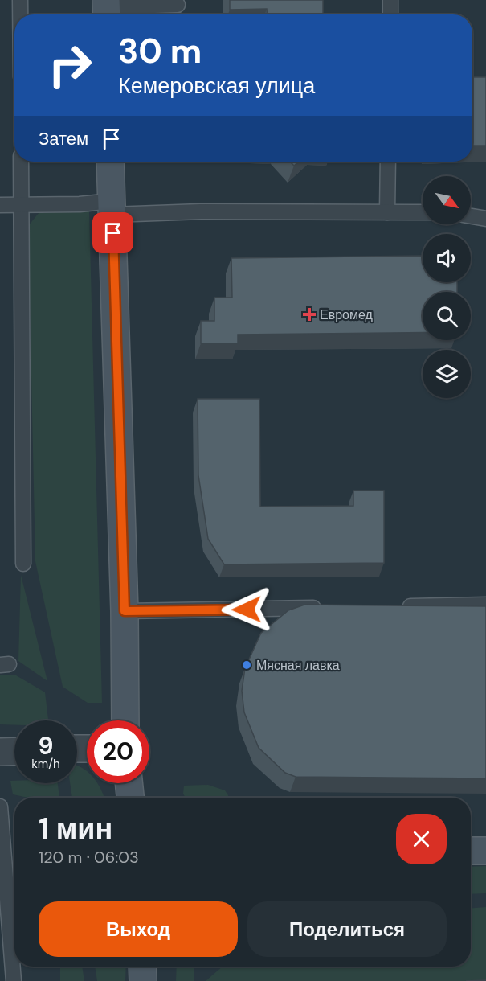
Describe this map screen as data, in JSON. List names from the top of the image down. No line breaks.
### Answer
{"places":{"health":["Евромед"],"other":["Мясная лавка"]},"north":"bottom right","page":{"turn":["30 m","Кемеровская улица"],"then":"Затем","speed":"9 km/h","limit":"20","heading":["1 мин","120 m · 06:03"],"buttons":["Выход","Поделиться"]}}
